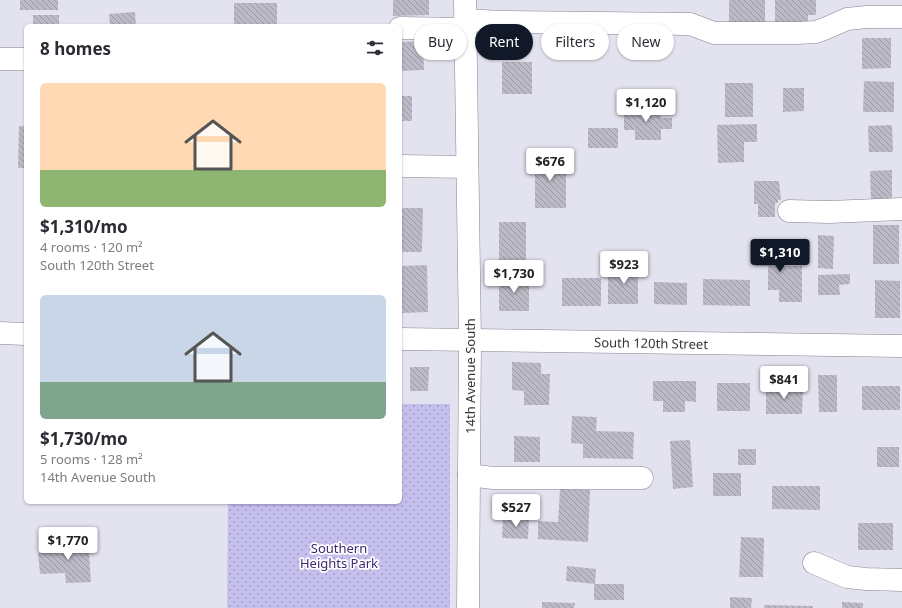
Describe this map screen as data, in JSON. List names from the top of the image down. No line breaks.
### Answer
{"streets":{"street":["South 120th Street","14th Avenue South"]},"crossings":[["South 120th Street","14th Avenue South"]],"parks":["Southern Heights Park"],"page":{"chip":["Buy","Rent","Filters","New"],"heading":"8 homes","list":[{"name":"$1,310/mo","note":"4 rooms · 120 m² · South 120th Street"},{"name":"$1,730/mo","note":"5 rooms · 128 m² · 14th Avenue South"}],"price":["$1,120","$676","$1,310","$923","$1,730","$841","$527","$1,770"]}}
